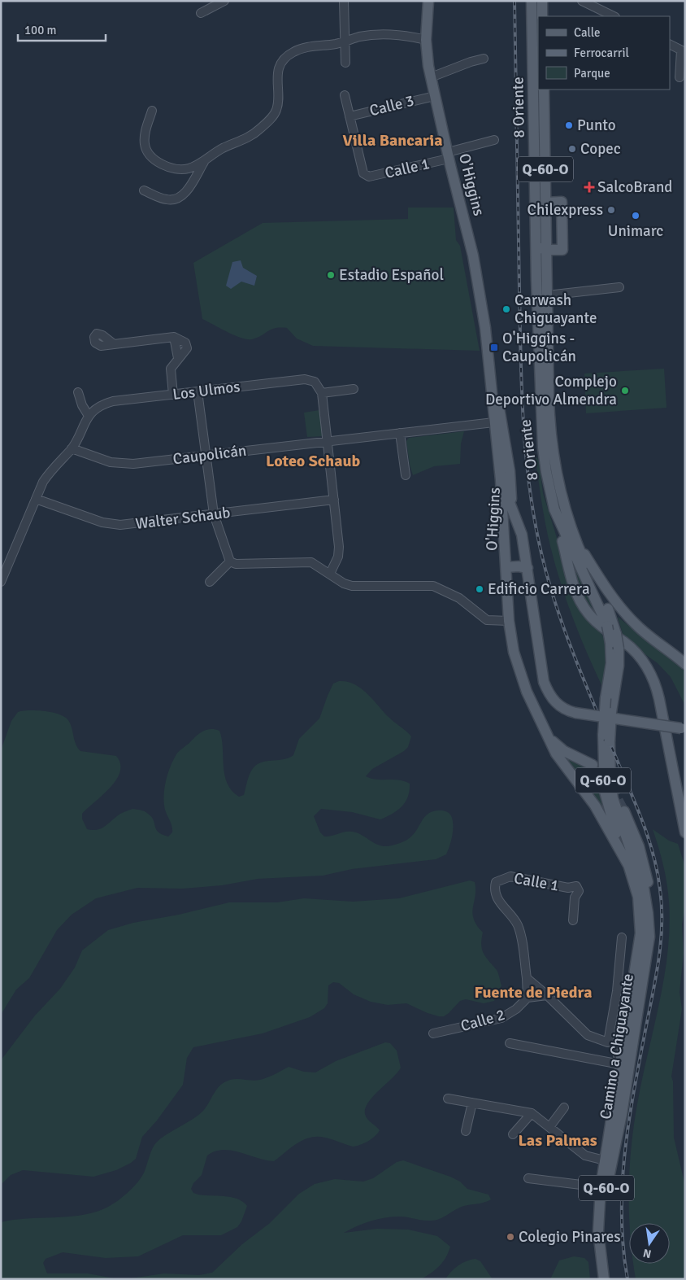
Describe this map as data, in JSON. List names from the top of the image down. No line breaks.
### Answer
{"streets":{"main road":["8 Oriente","Q-60-O","O'Higgins","Camino a Chiguayante"],"street":["Calle 3","Calle 1","Los Ulmos","Caupolicán","Walter Schaub","Calle 2"]},"crossings":[["Calle 3","Calle 1"],["Calle 3","O'Higgins"],["8 Oriente","Q-60-O"],["Calle 1","O'Higgins"],["Q-60-O","Camino a Chiguayante"],["O'Higgins","Caupolicán"],["O'Higgins","Camino a Chiguayante"]],"districts":["Villa Bancaria","Loteo Schaub","Fuente de Piedra","Las Palmas"],"places":{"other":["Punto","Copec","Chilexpress","Unimarc","Estadio Español","Carwash Chiguayante","Complejo Deportivo Almendra","Edificio Carrera","Colegio Pinares"],"health":["SalcoBrand"],"transit":["O'Higgins - Caupolicán"]},"legend":["Calle","Ferrocarril","Parque"],"scale_bar":"100 m","north":"bottom"}
